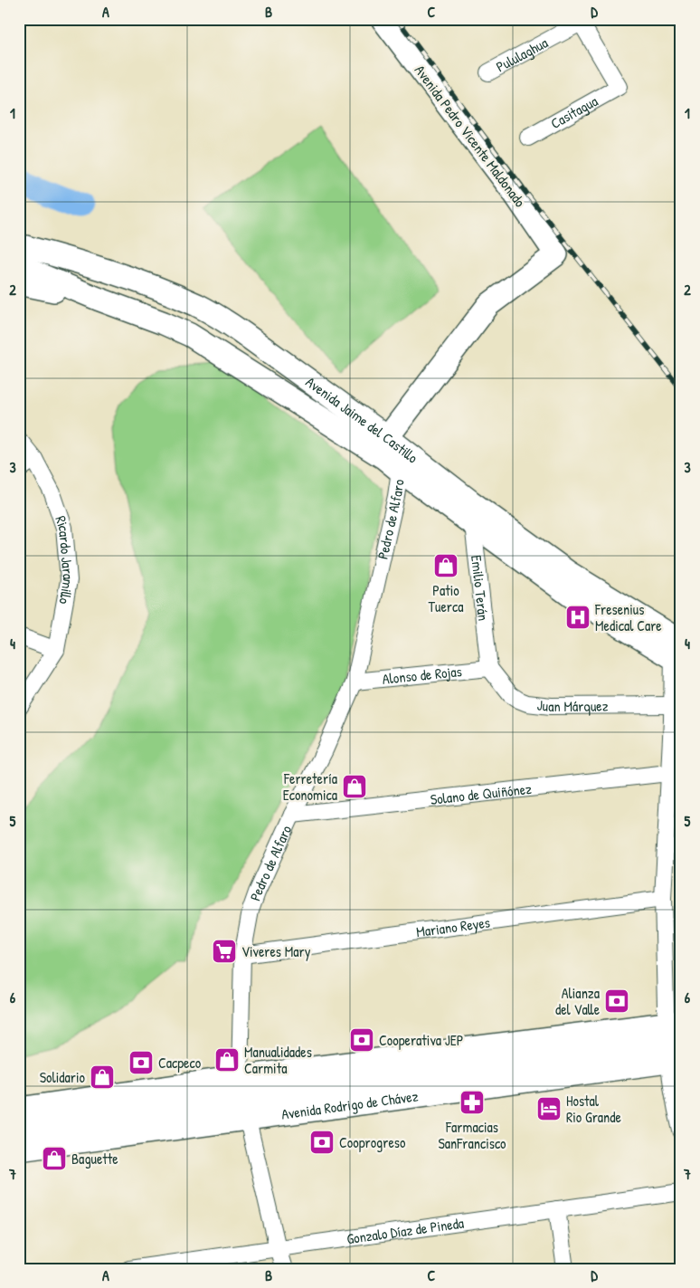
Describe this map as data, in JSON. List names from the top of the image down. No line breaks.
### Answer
{"streets":{"main road":["Avenida Pedro Vicente Maldonado","Avenida Jaime del Castillo","Avenida Rodrigo de Chávez"],"street":["Pululaghua","Casitagua","Pedro de Alfaro","Ricardo Jaramillo","Emilio Terán","Alonso de Rojas","Juan Márquez","Solano de Quiñónez","Mariano Reyes","Gonzalo Díaz de Pineda"]},"crossings":[["Pululaghua","Casitagua"],["Avenida Pedro Vicente Maldonado","Avenida Jaime del Castillo"],["Avenida Jaime del Castillo","Pedro de Alfaro"],["Avenida Jaime del Castillo","Emilio Terán"],["Pedro de Alfaro","Alonso de Rojas"],["Pedro de Alfaro","Solano de Quiñónez"],["Pedro de Alfaro","Mariano Reyes"],["Pedro de Alfaro","Avenida Rodrigo de Chávez"],["Pedro de Alfaro","Gonzalo Díaz de Pineda"],["Emilio Terán","Alonso de Rojas"],["Emilio Terán","Juan Márquez"],["Alonso de Rojas","Juan Márquez"]],"places":{"shop":["Patio Tuerca","Ferretería Economica","Manualidades Carmita","Solidario","Baguette"],"hospital":["Fresenius Medical Care"],"supermarket":["Viveres Mary"],"bank":["Alianza del Valle","Cooperativa JEP","Cacpeco","Cooprogreso"],"pharmacy":["Farmacias SanFrancisco"],"hotel":["Hostal Rio Grande"]},"grid":{"columns":["A","B","C","D"],"rows":["1","2","3","4","5","6","7"]}}
